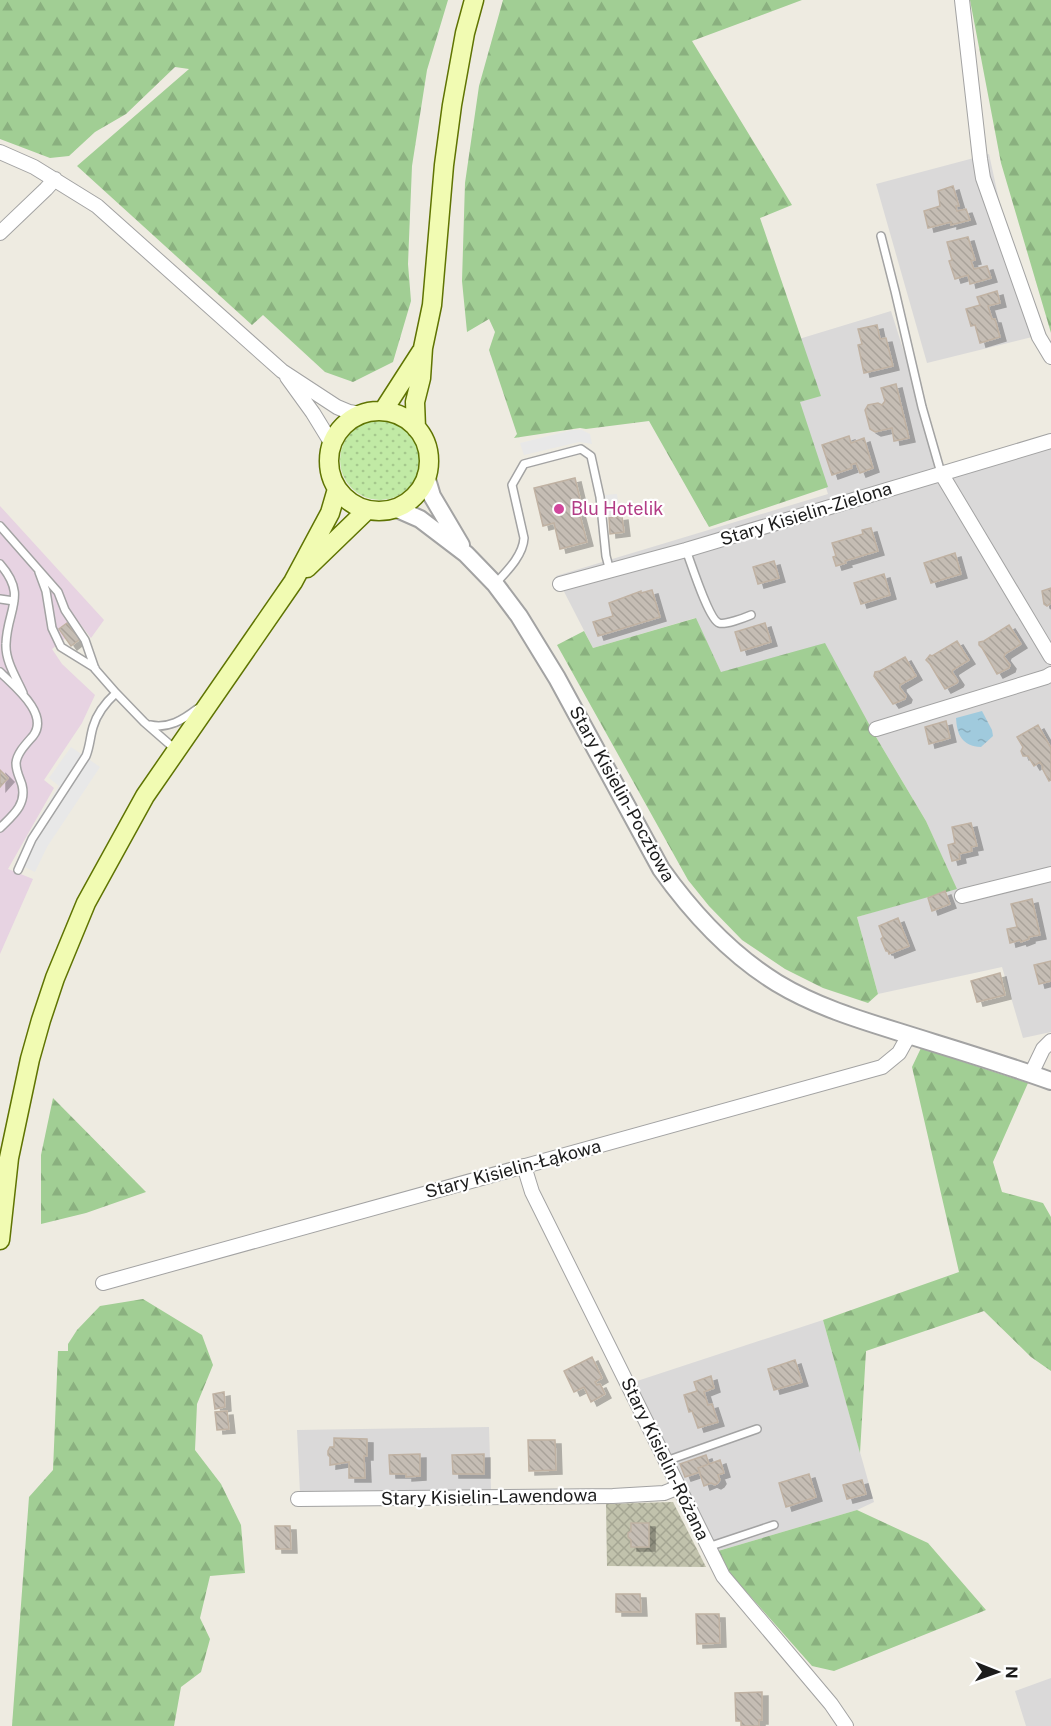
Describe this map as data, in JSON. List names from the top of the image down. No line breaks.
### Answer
{"streets":{"street":["Stary Kisielin-Zielona","Stary Kisielin-Pocztowa","Stary Kisielin-Łąkowa","Stary Kisielin-Różana","Stary Kisielin-Lawendowa"]},"crossings":[["Stary Kisielin-Pocztowa","Stary Kisielin-Łąkowa"],["Stary Kisielin-Łąkowa","Stary Kisielin-Różana"],["Stary Kisielin-Różana","Stary Kisielin-Lawendowa"]],"places":["Blu Hotelik"],"north":"right"}
